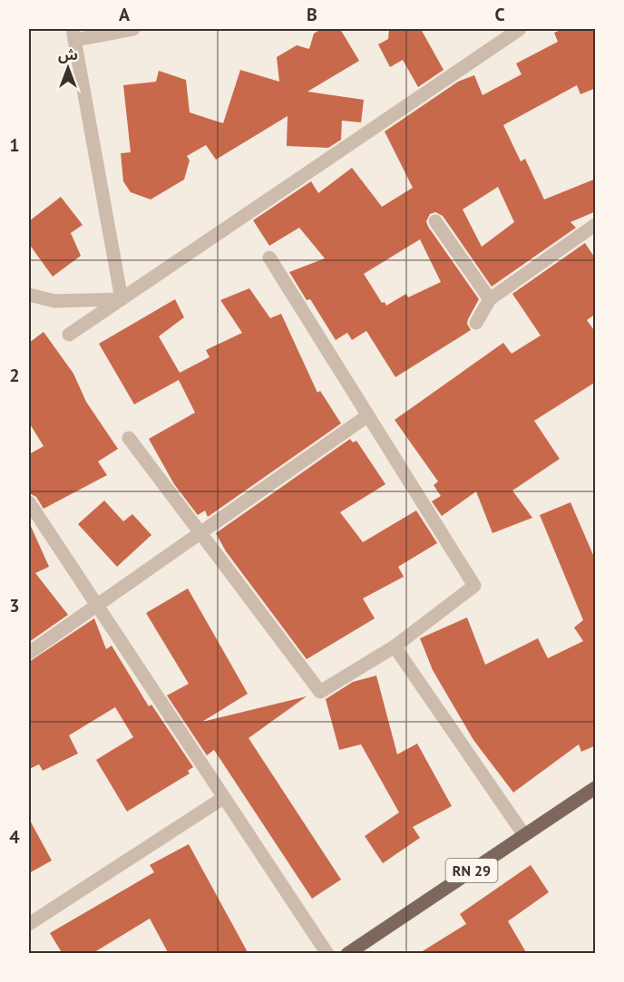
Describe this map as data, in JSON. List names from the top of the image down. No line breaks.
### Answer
{"streets":{"main road":["RN 29"]},"north":"top","grid":{"columns":["A","B","C"],"rows":["1","2","3","4"]}}
